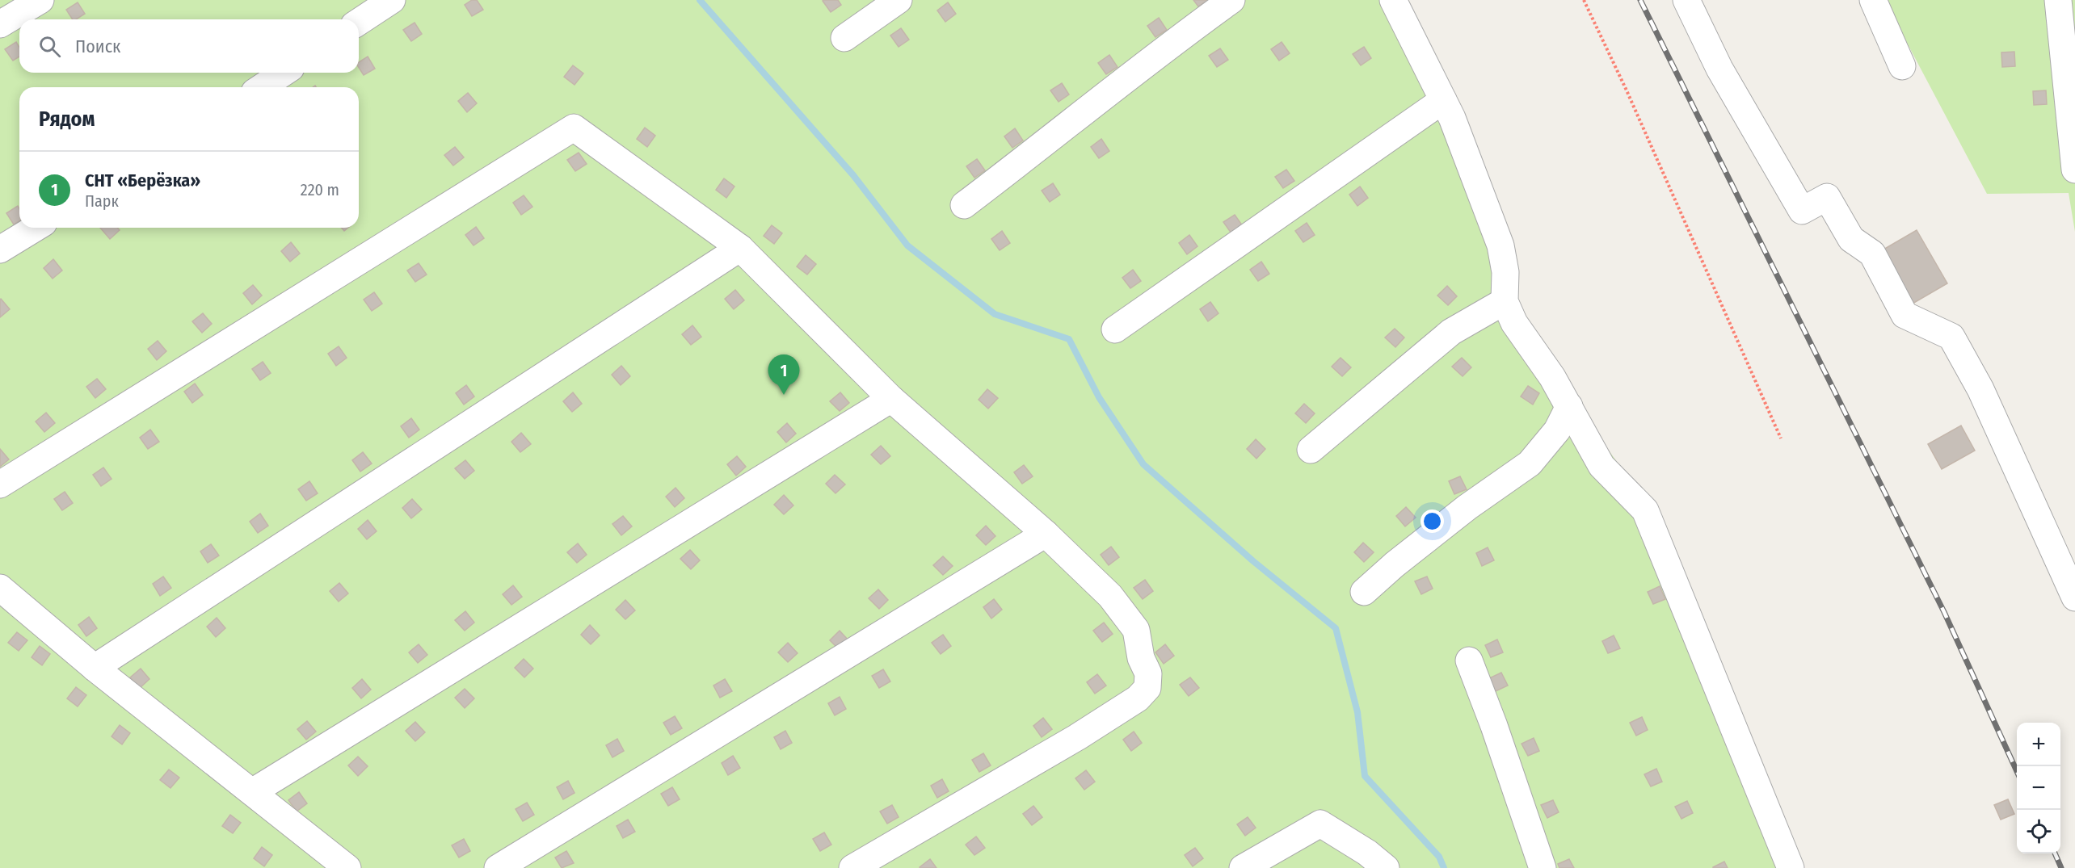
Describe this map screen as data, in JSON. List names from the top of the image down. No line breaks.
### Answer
{"page":{"search":"Поиск","heading":"Рядом","list":[{"mark":"1","name":"СНТ «Берёзка»","note":"Парк","value":"220 m"}],"pins":"1","map_buttons":["+","−"]}}
